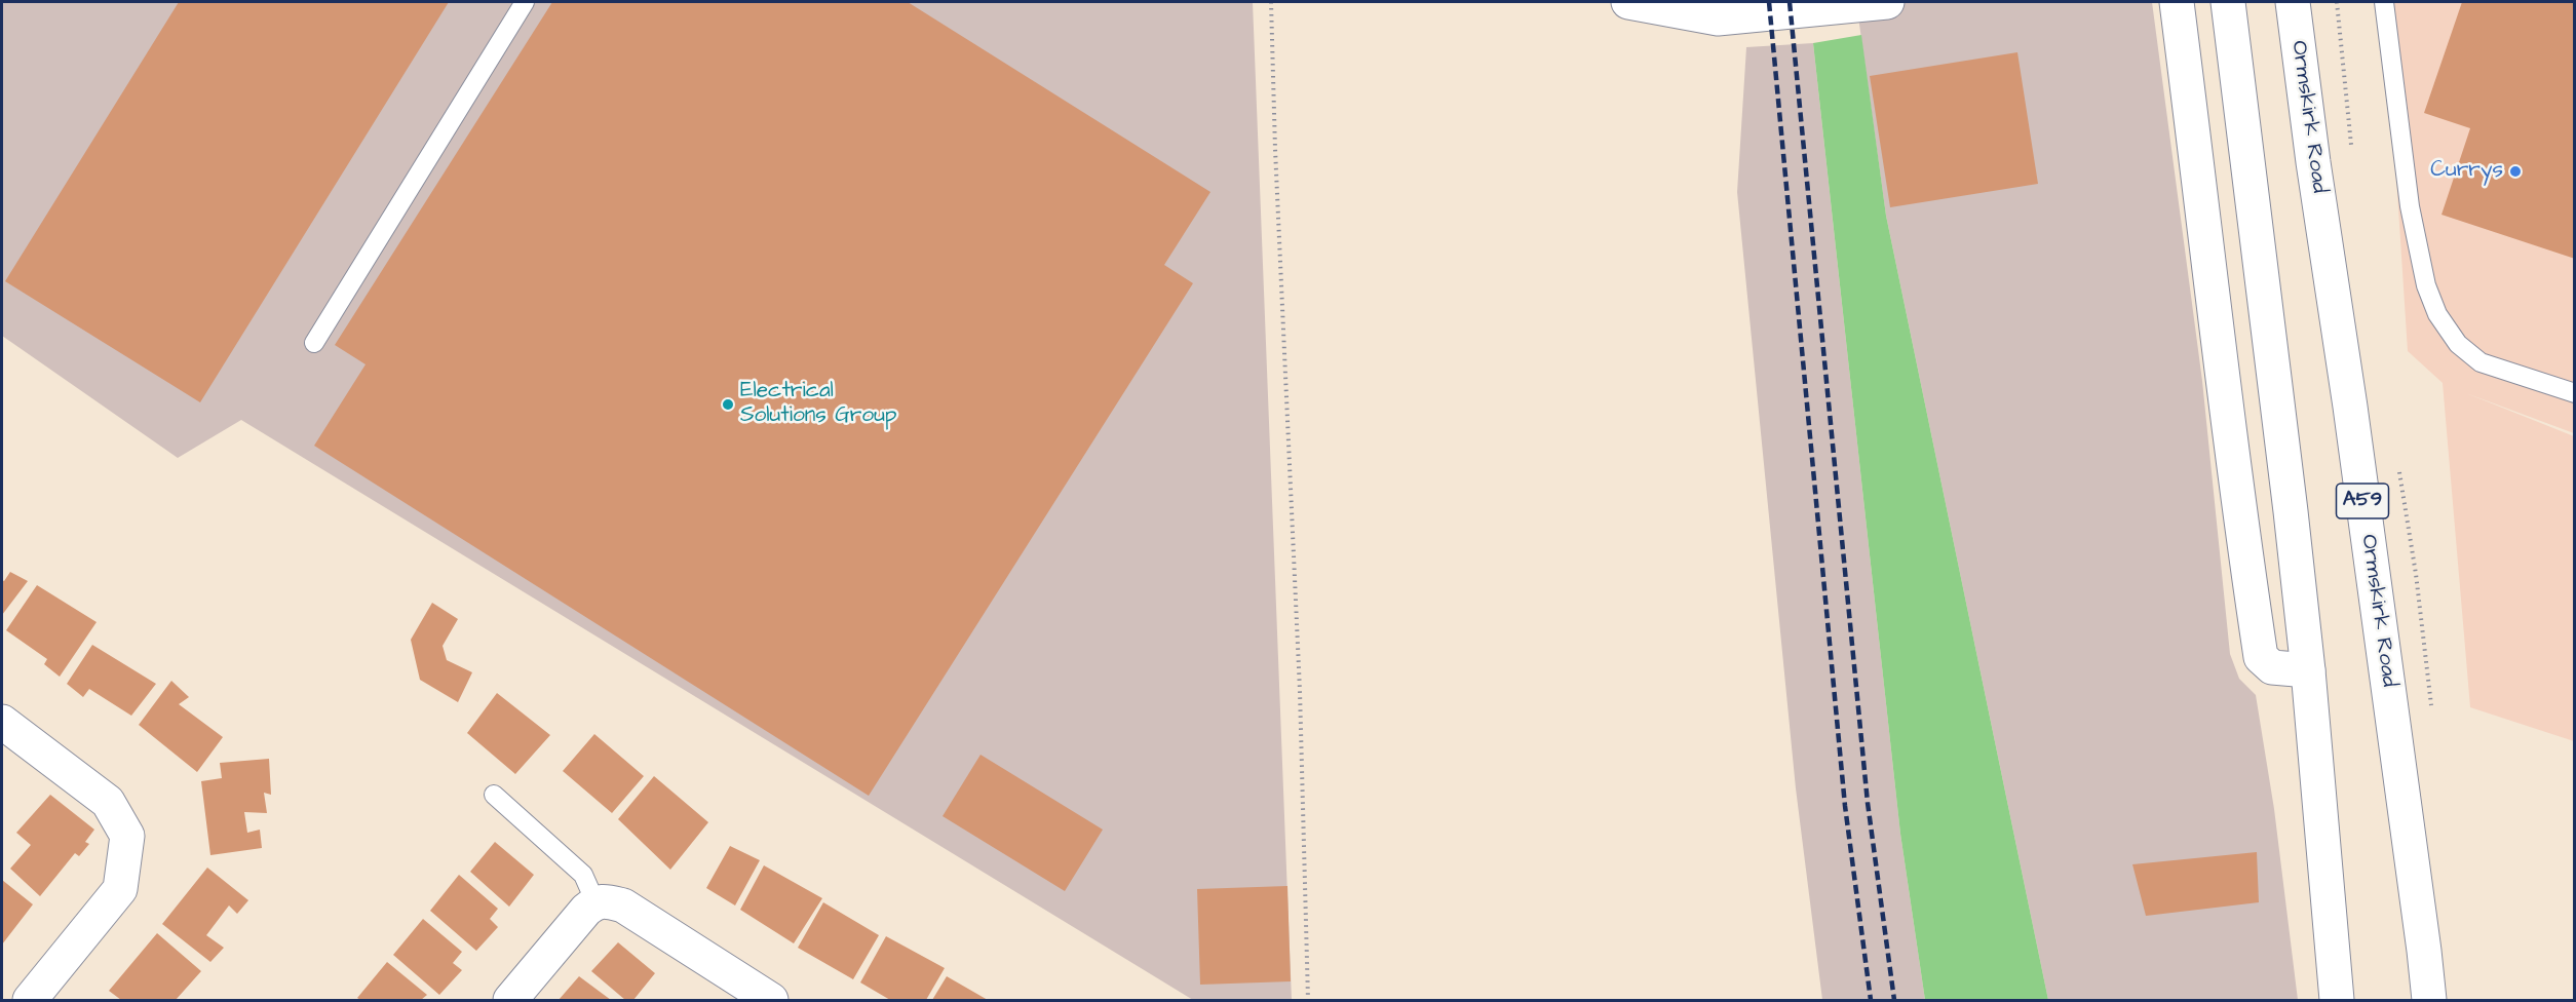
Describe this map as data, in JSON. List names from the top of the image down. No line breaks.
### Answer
{"streets":{"main road":["Ormskirk Road","A59"]},"places":["Currys","Electrical Solutions Group"]}
